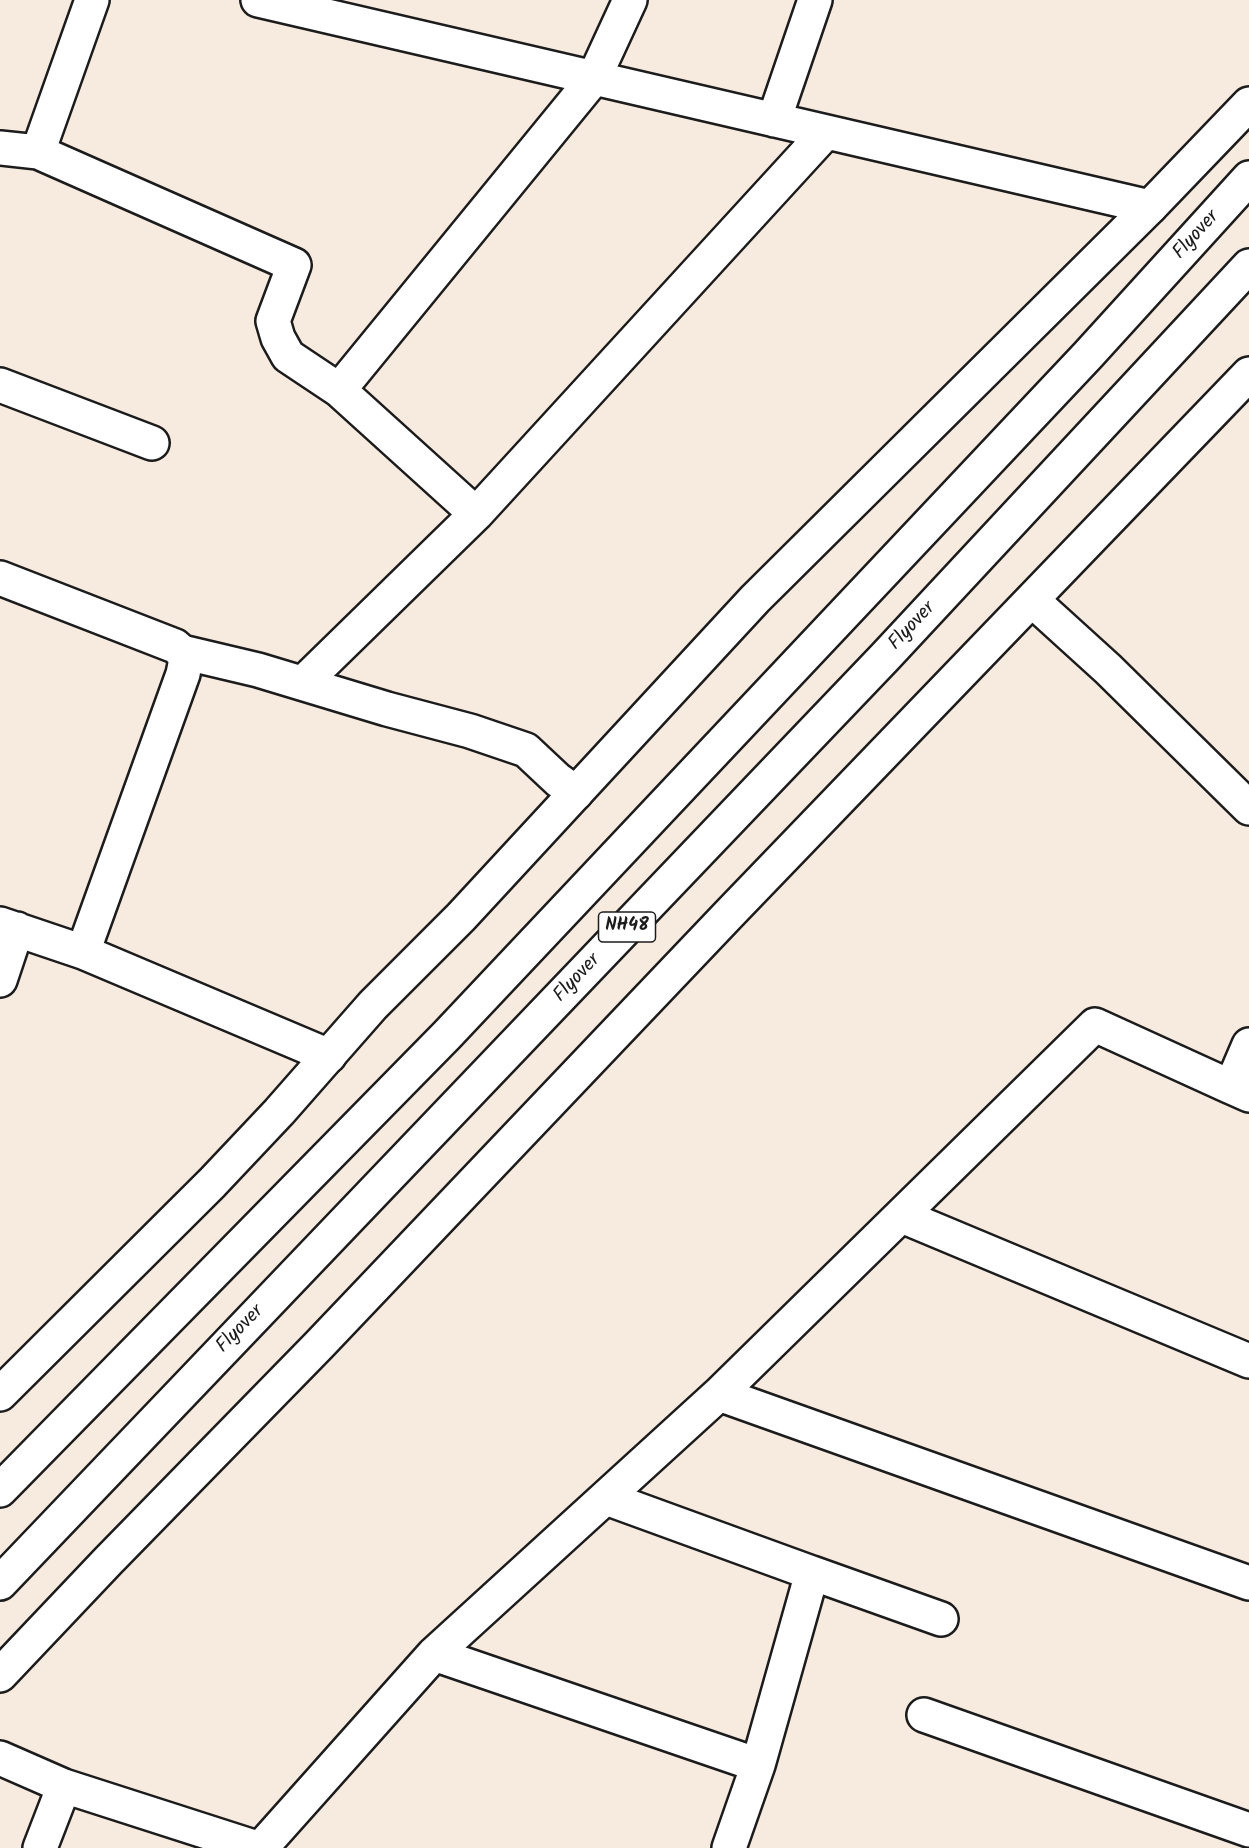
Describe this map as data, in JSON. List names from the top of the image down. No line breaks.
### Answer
{"streets":{"main road":["Flyover","NH48"]}}
